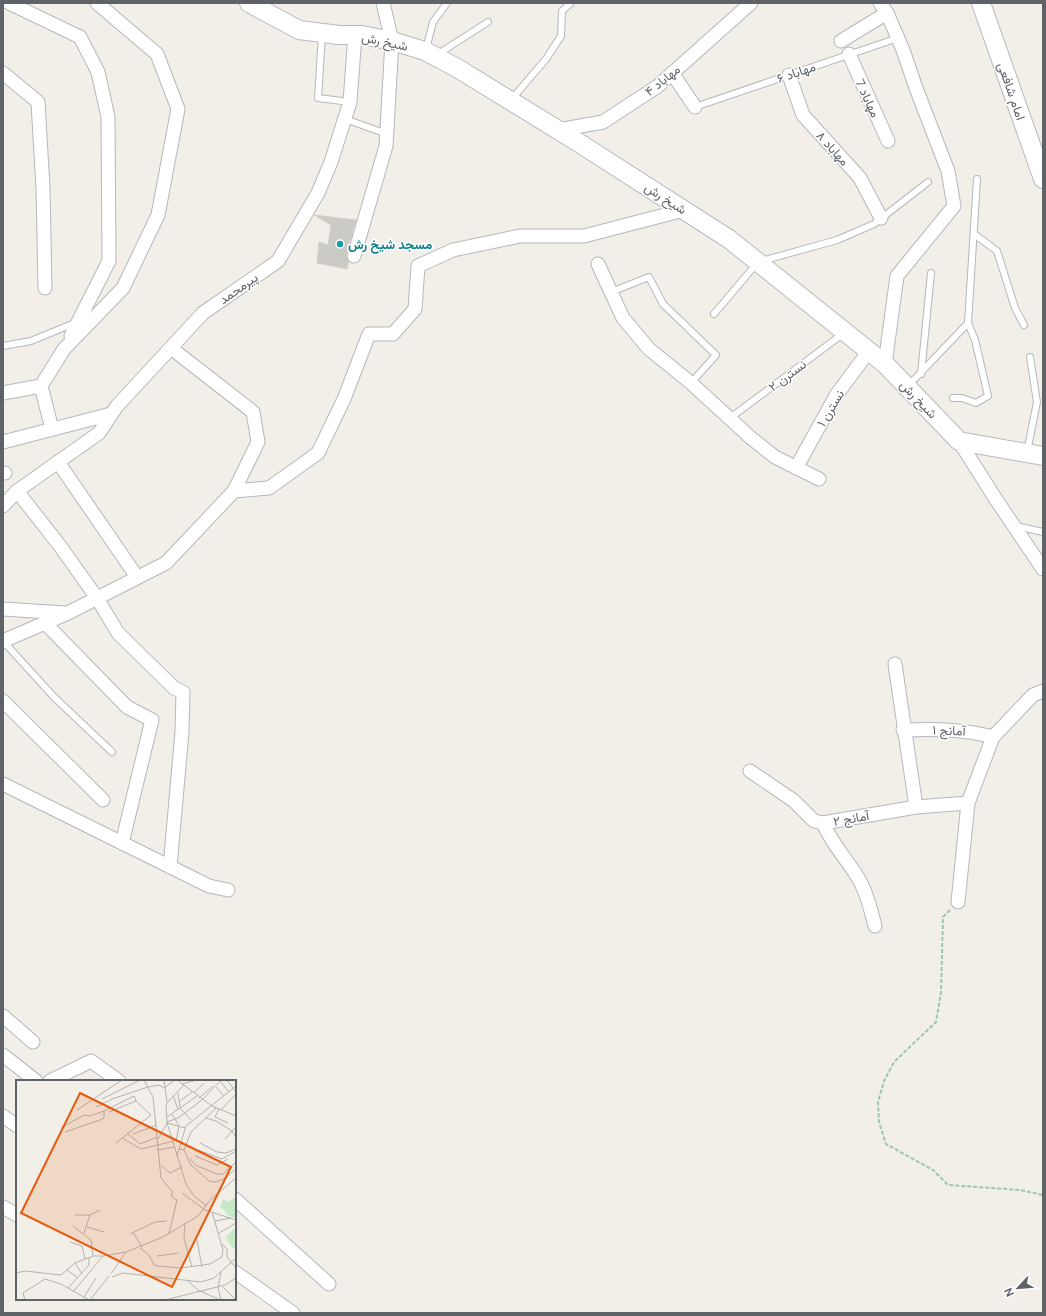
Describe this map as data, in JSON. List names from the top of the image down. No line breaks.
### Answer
{"streets":{"street":["شیخ رش","مهاباد ۴","امام شافعی","مهاباد 7","مهاباد ۸","پیرمحمد","نسترن ۱","آمانج ۱","آمانج ۲"],"lane":["مهاباد ۶","نسترن ۲"]},"crossings":[["شیخ رش","مهاباد ۴"],["شیخ رش","پیرمحمد"],["شیخ رش","نسترن ۲"],["شیخ رش","نسترن ۱"],["مهاباد ۶","مهاباد 7"],["مهاباد ۶","مهاباد ۸"]],"places":["مسجد شیخ رش"],"north":"bottom left"}
